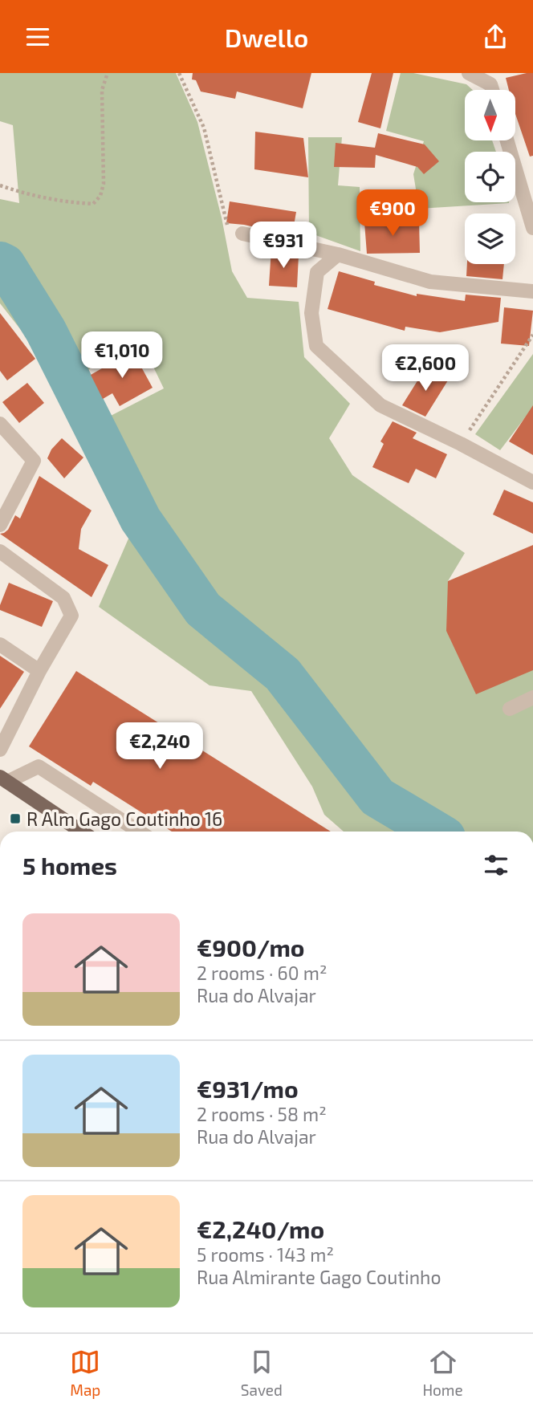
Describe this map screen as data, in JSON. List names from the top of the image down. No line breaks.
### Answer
{"places":{"transit":["R Alm Gago Coutinho 16"]},"north":"bottom","page":{"header":"Dwello","price":["€900","€931","€1,010","€2,600","€2,240"],"heading":"5 homes","list":[{"name":"€900/mo","note":"2 rooms · 60 m² · Rua do Alvajar"},{"name":"€931/mo","note":"2 rooms · 58 m² · Rua do Alvajar"},{"name":"€2,240/mo","note":"5 rooms · 143 m² · Rua Almirante Gago Coutinho"}],"tabs":["Map","Saved","Home"]}}
